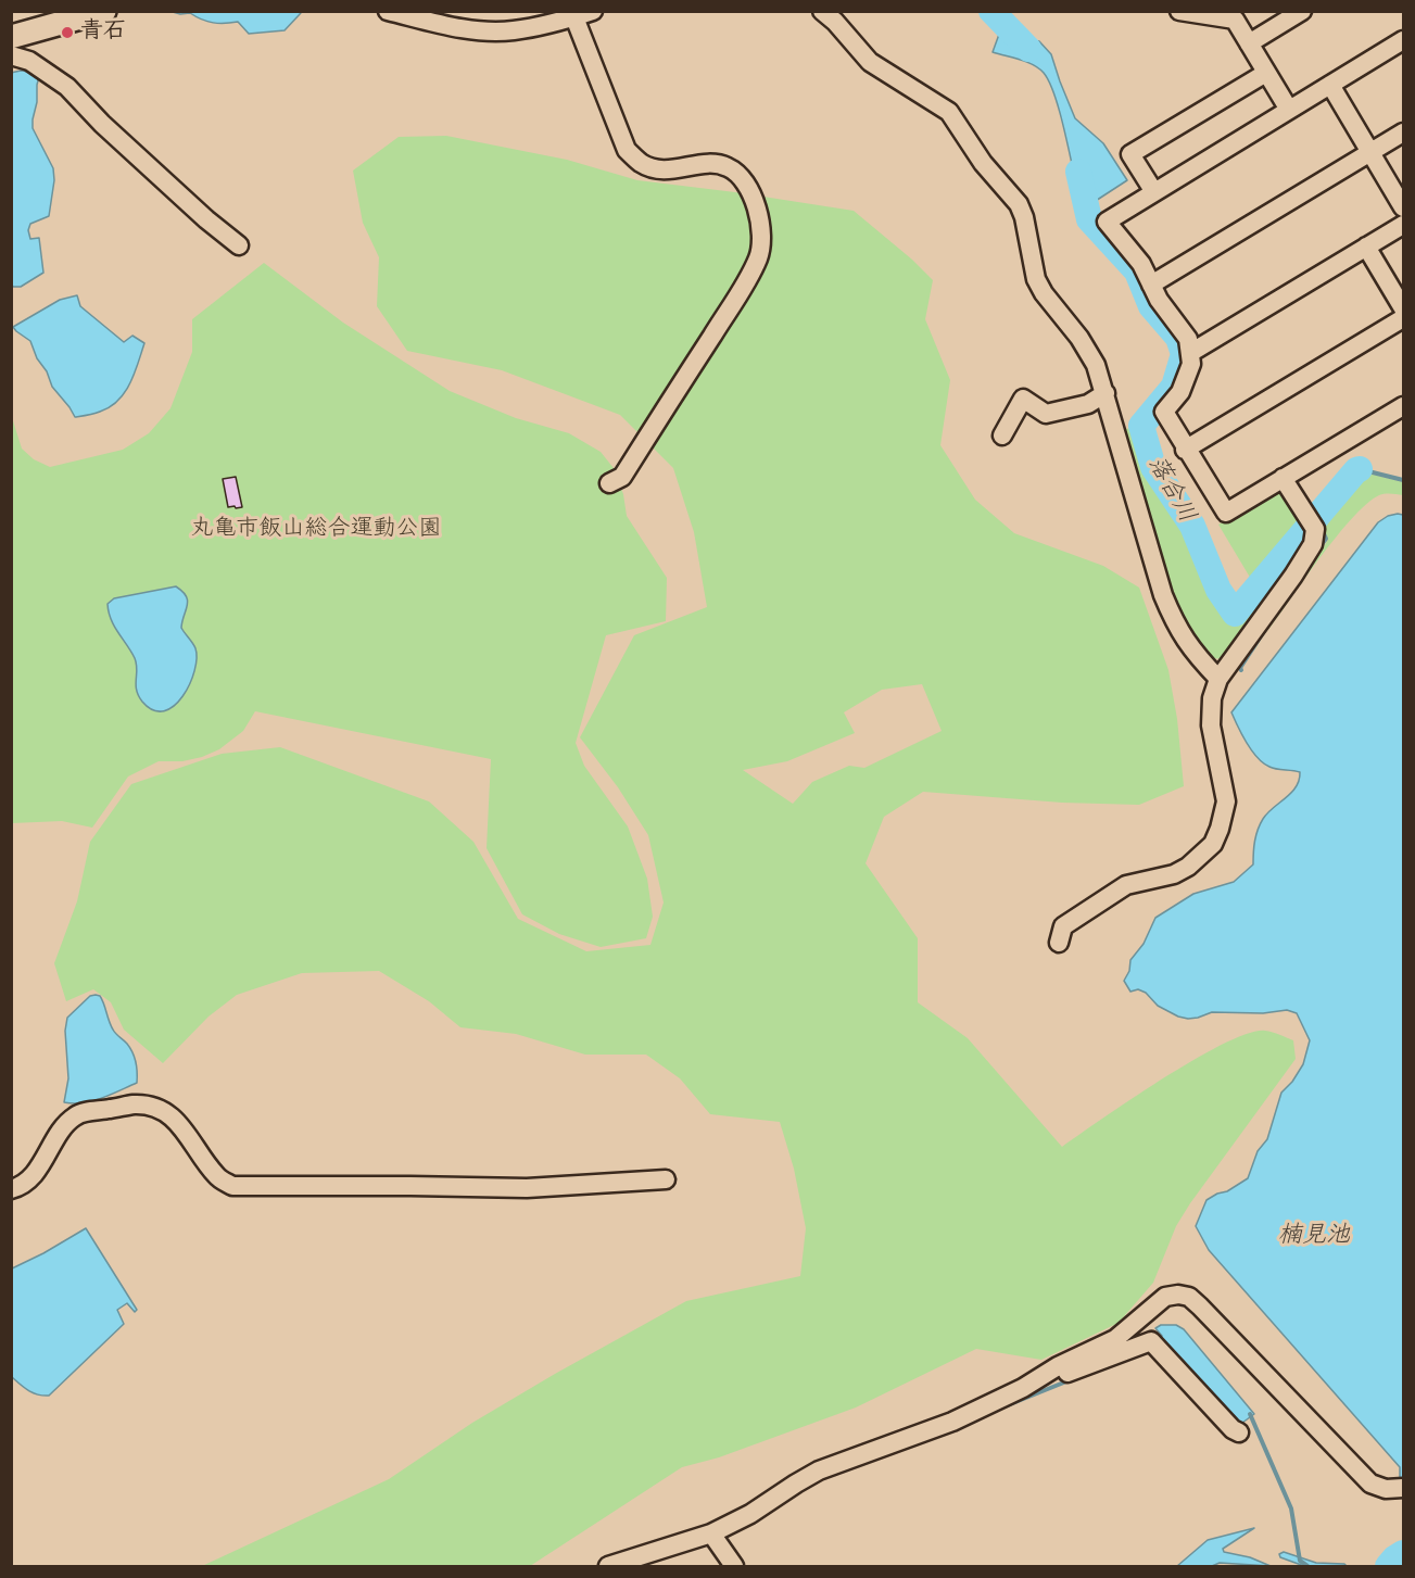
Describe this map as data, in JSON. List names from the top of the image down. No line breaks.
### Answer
{"water":["落合川","楠見池"],"parks":["丸亀市飯山総合運動公園"],"places":["青石"]}
